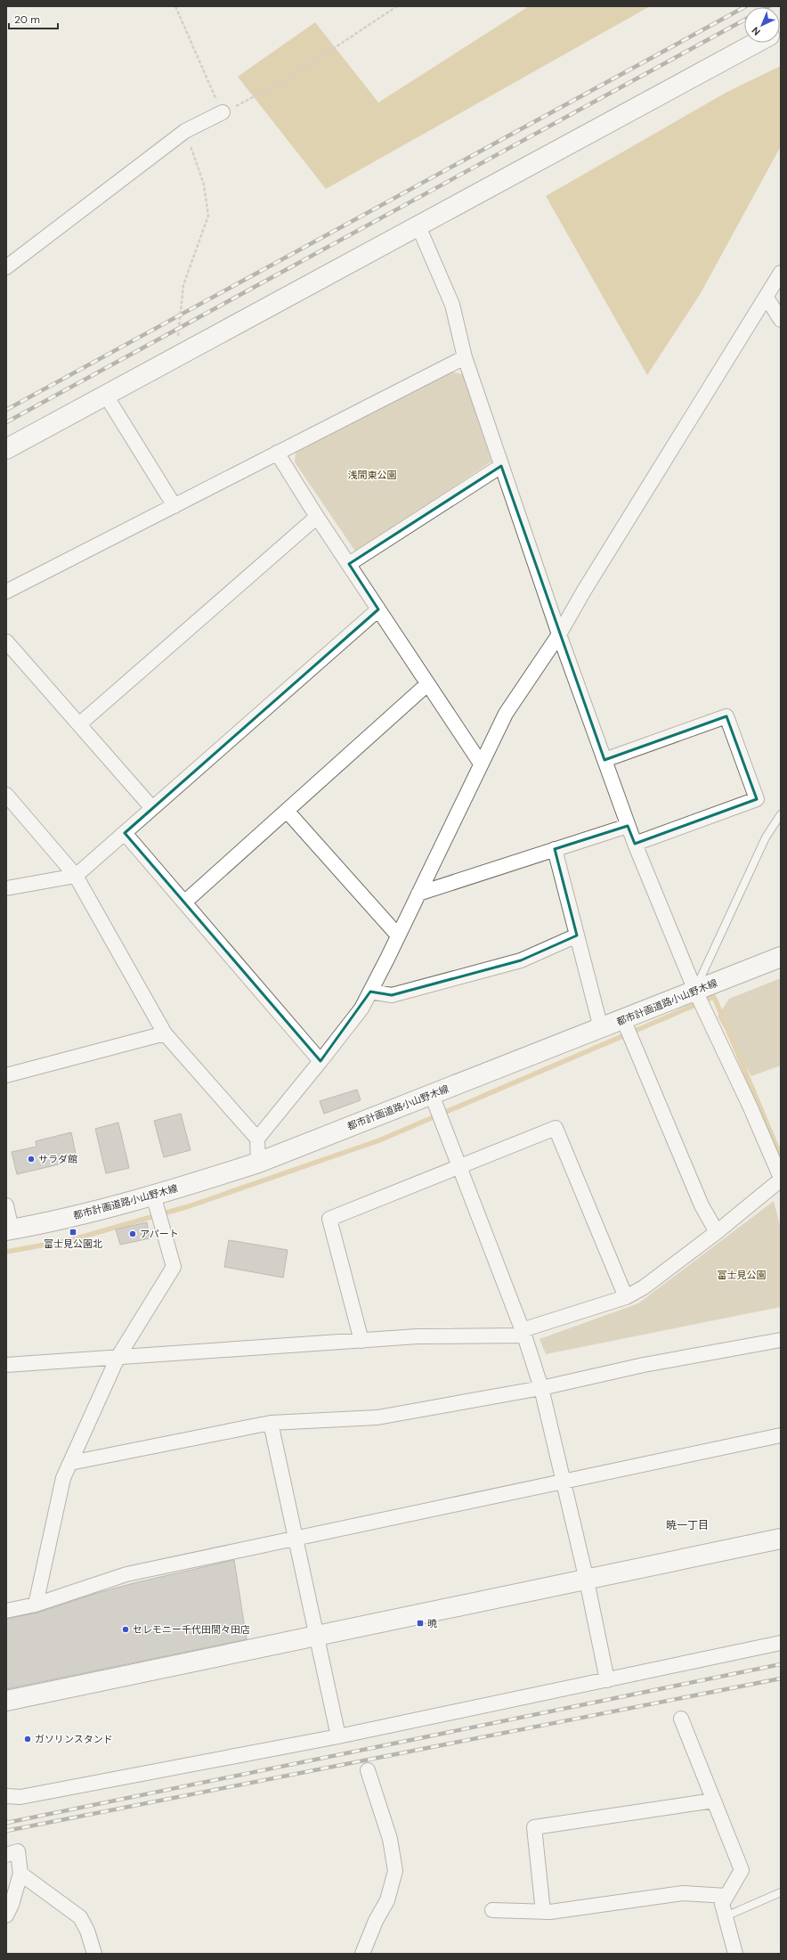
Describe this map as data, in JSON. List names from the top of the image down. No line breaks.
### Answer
{"streets":{"street":["都市計画道路小山野木線"]},"districts":["暁一丁目"],"parks":["浅間東公園","富士見公園"],"places":{"other":["サラダ館","アパート","セレモニー千代田間々田店","ガソリンスタンド"],"transit":["富士見公園北","暁"]},"scale_bar":"20 m","north":"bottom left"}
